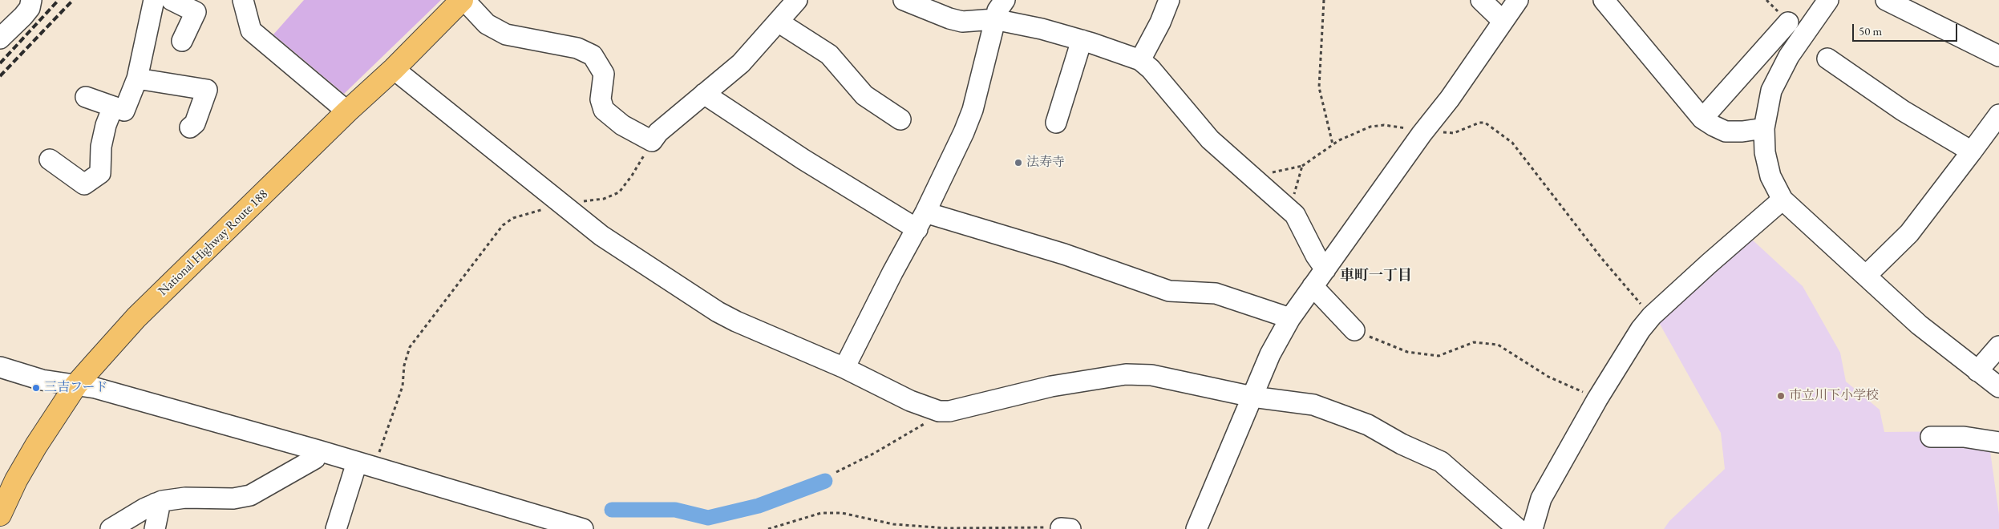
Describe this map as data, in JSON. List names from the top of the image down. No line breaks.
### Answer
{"streets":{"highway":["National Highway Route 188"]},"districts":["車町一丁目"],"places":["法寿寺","三吉フード","市立川下小学校"],"scale_bar":"50 m"}
